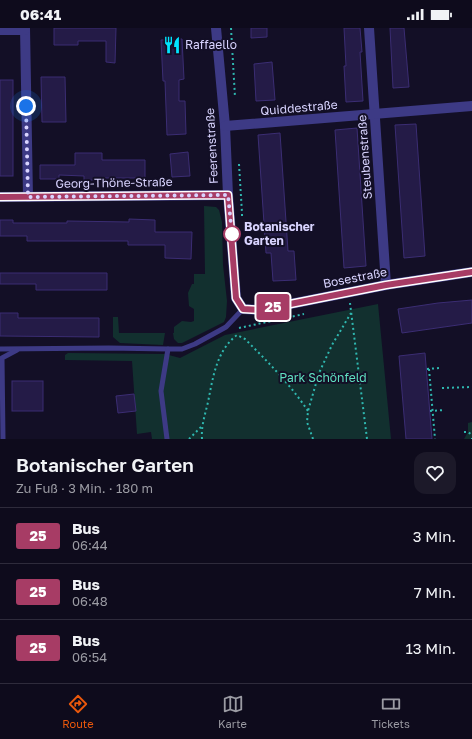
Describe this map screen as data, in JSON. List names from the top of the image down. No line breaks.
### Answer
{"streets":{"street":["Quiddestraße","Feerenstraße","Steubenstraße","Georg-Thöne-Straße","Bosestraße"]},"crossings":[["Quiddestraße","Feerenstraße"],["Quiddestraße","Steubenstraße"],["Feerenstraße","Georg-Thöne-Straße"],["Feerenstraße","Bosestraße"],["Steubenstraße","Bosestraße"]],"parks":["Park Schönfeld"],"places":{"restaurant":["Raffaello"],"other":["Botanischer Garten"]},"lines":["bus line 25"],"page":{"status":"06:41","on_map":"25","heading":["Botanischer Garten","Zu Fuß · 3 Min. · 180 m"],"list":[{"mark":"25","name":"Bus","note":"06:44","value":"3 Min."},{"mark":"25","name":"Bus","note":"06:48","value":"7 Min."},{"mark":"25","name":"Bus","note":"06:54","value":"13 Min."}],"tabs":["Route","Karte","Tickets"]}}
